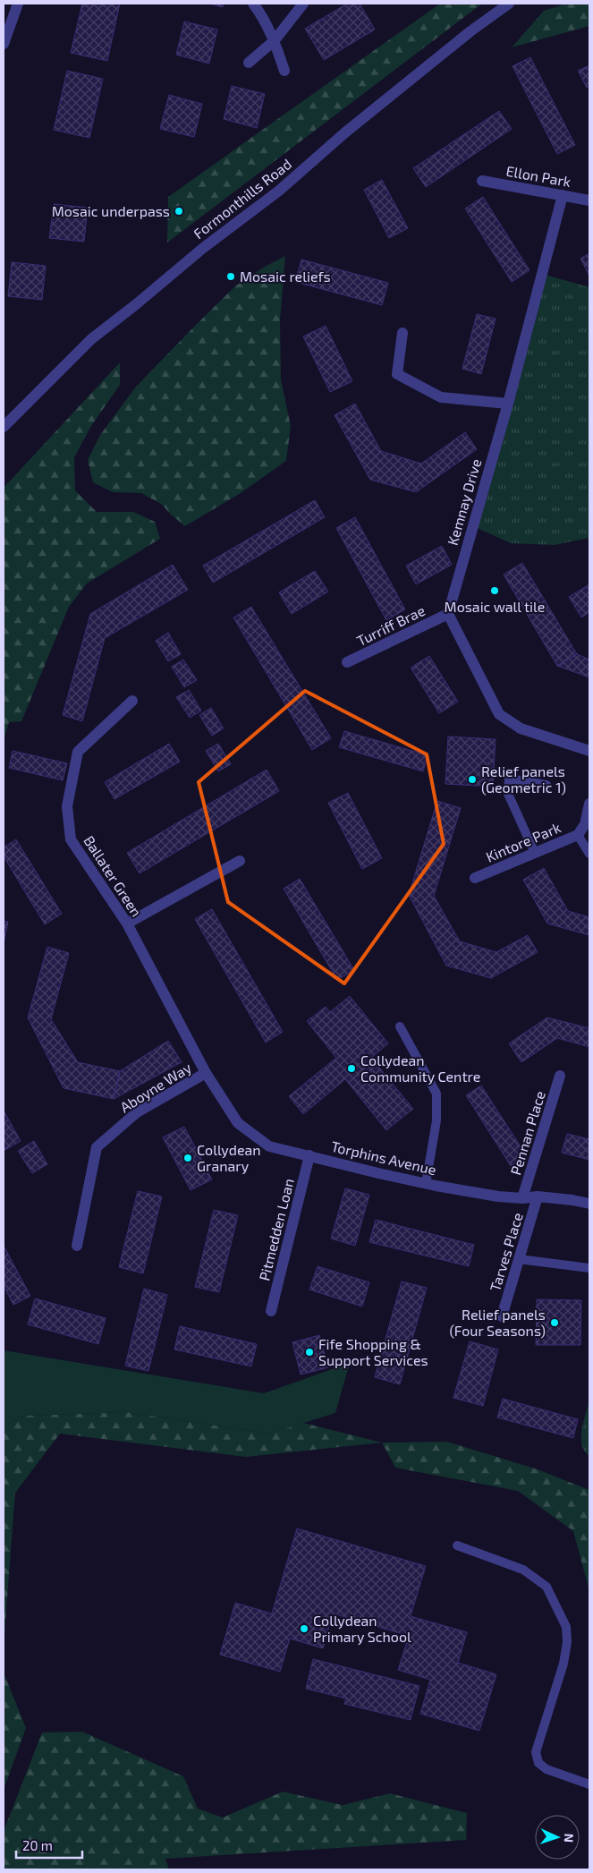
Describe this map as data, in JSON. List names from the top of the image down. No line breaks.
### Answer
{"streets":{"street":["Ellon Park","Formonthills Road","Kemnay Drive","Turriff Brae","Kintore Park","Ballater Green","Aboyne Way","Pennan Place","Torphins Avenue","Pitmedden Loan","Tarves Place"]},"crossings":[["Ellon Park","Kemnay Drive"],["Kemnay Drive","Turriff Brae"],["Ballater Green","Aboyne Way"],["Ballater Green","Torphins Avenue"],["Aboyne Way","Torphins Avenue"],["Pennan Place","Torphins Avenue"],["Torphins Avenue","Pitmedden Loan"],["Torphins Avenue","Tarves Place"]],"places":["Mosaic underpass","Mosaic reliefs","Mosaic wall tile","Relief panels (Geometric 1)","Collydean Community Centre","Collydean Granary","Relief panels (Four Seasons)","Fife Shopping & Support Services","Collydean Primary School"],"scale_bar":"20 m","north":"right"}
